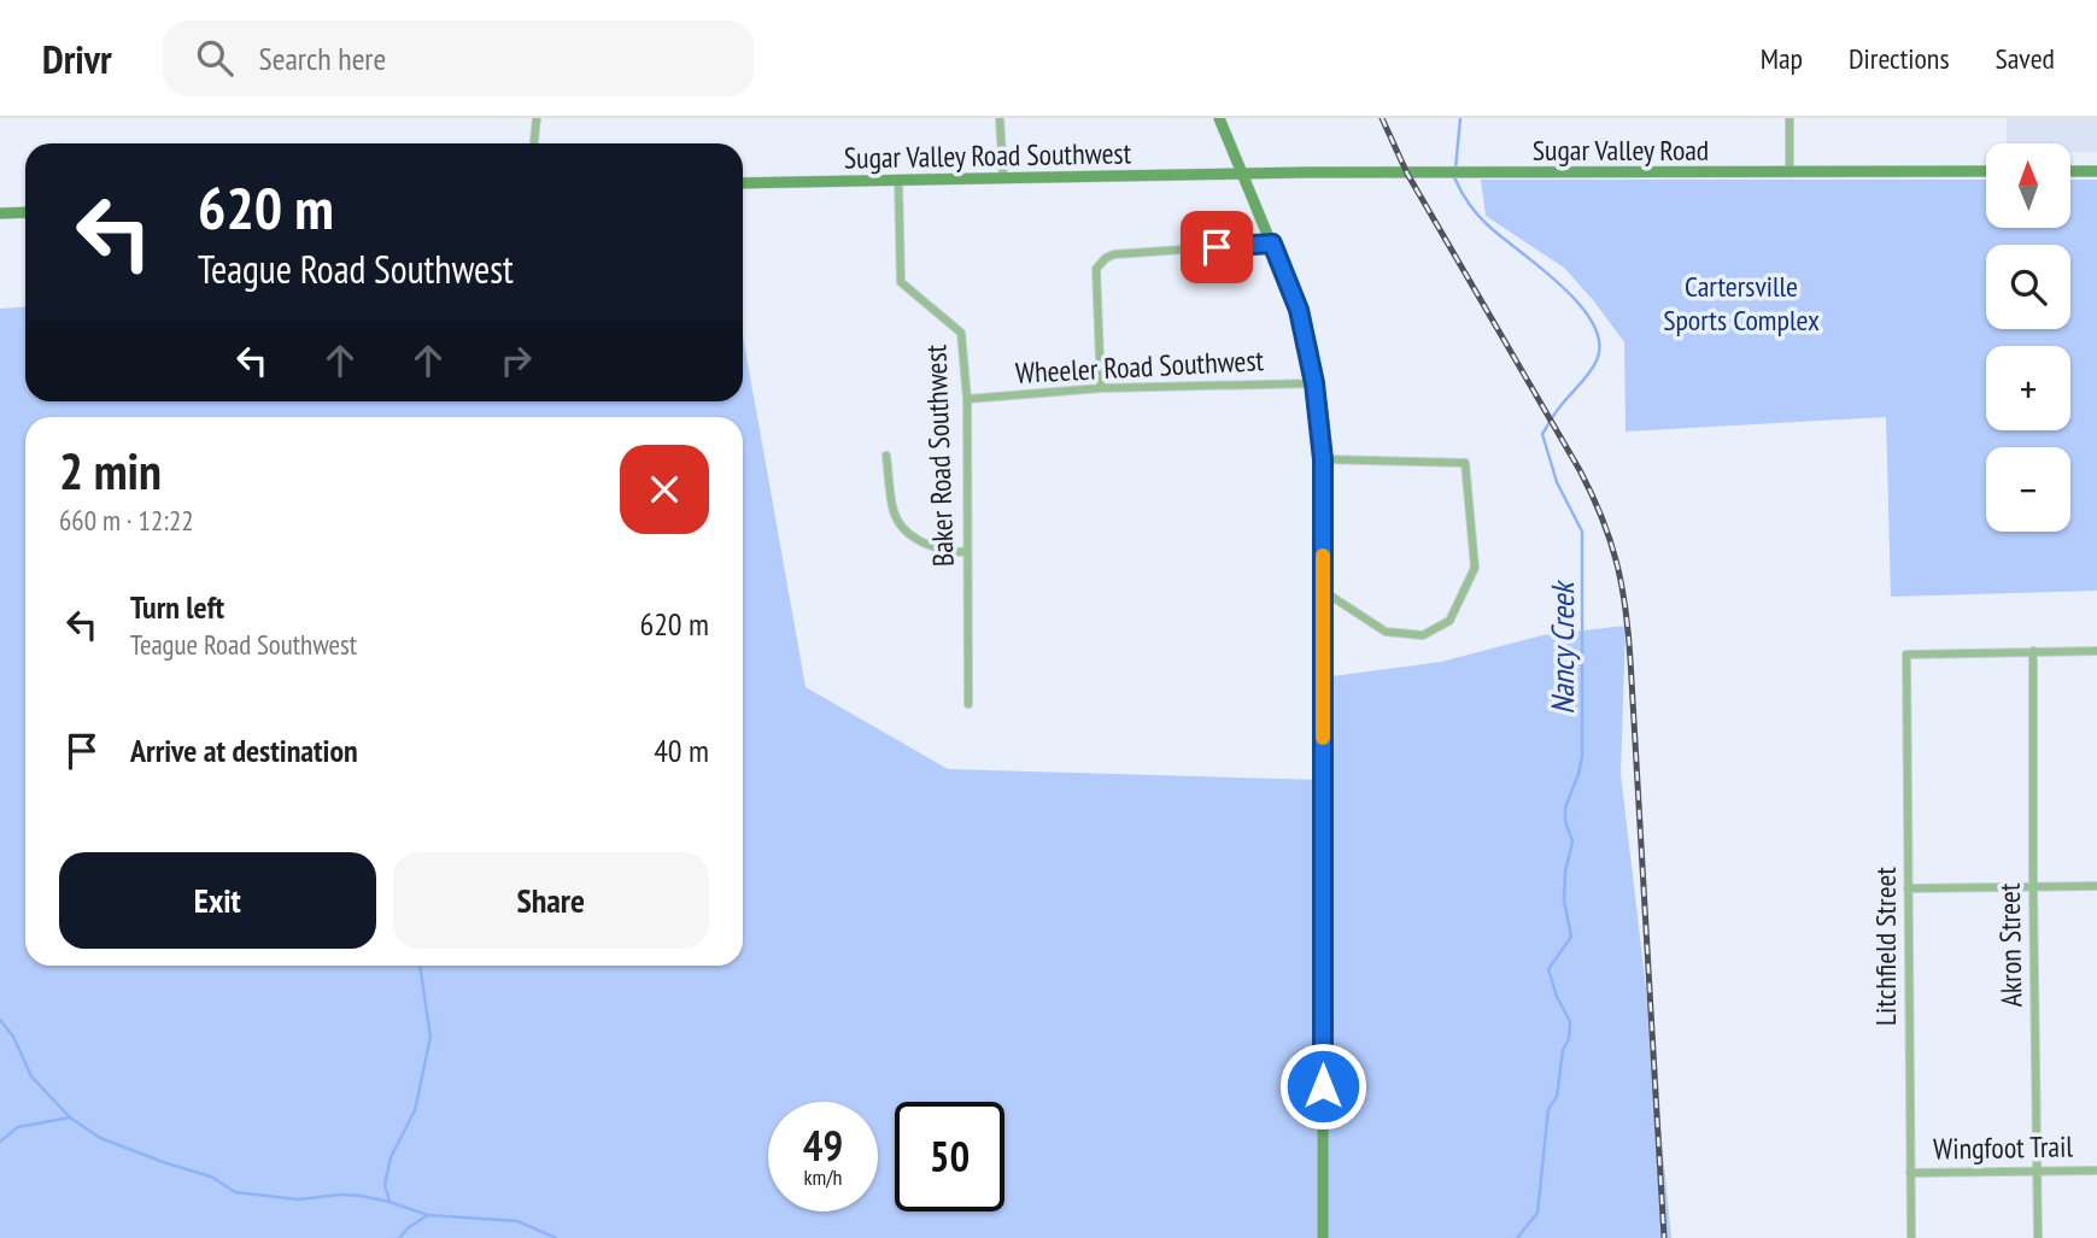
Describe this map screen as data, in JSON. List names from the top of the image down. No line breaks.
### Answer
{"streets":{"street":["Sugar Valley Road","Sugar Valley Road Southwest","Wheeler Road Southwest","Baker Road Southwest","Akron Street","Litchfield Street","Wingfoot Trail"]},"crossings":[["Sugar Valley Road","Sugar Valley Road Southwest"],["Sugar Valley Road Southwest","Baker Road Southwest"],["Wheeler Road Southwest","Baker Road Southwest"],["Akron Street","Litchfield Street"],["Akron Street","Wingfoot Trail"],["Litchfield Street","Wingfoot Trail"]],"water":["Nancy Creek"],"parks":["Cartersville Sports Complex"],"north":"top","page":{"header":"Drivr","search":"Search here","nav":["Map","Directions","Saved"],"map_buttons":["+","−"],"turn":["620 m","Teague Road Southwest"],"heading":["2 min","660 m · 12:22"],"list":[{"name":"Turn left","note":"Teague Road Southwest","value":"620 m"},{"name":"Arrive at destination","value":"40 m"}],"buttons":["Exit","Share"],"speed":"49 km/h","limit":"50"}}
